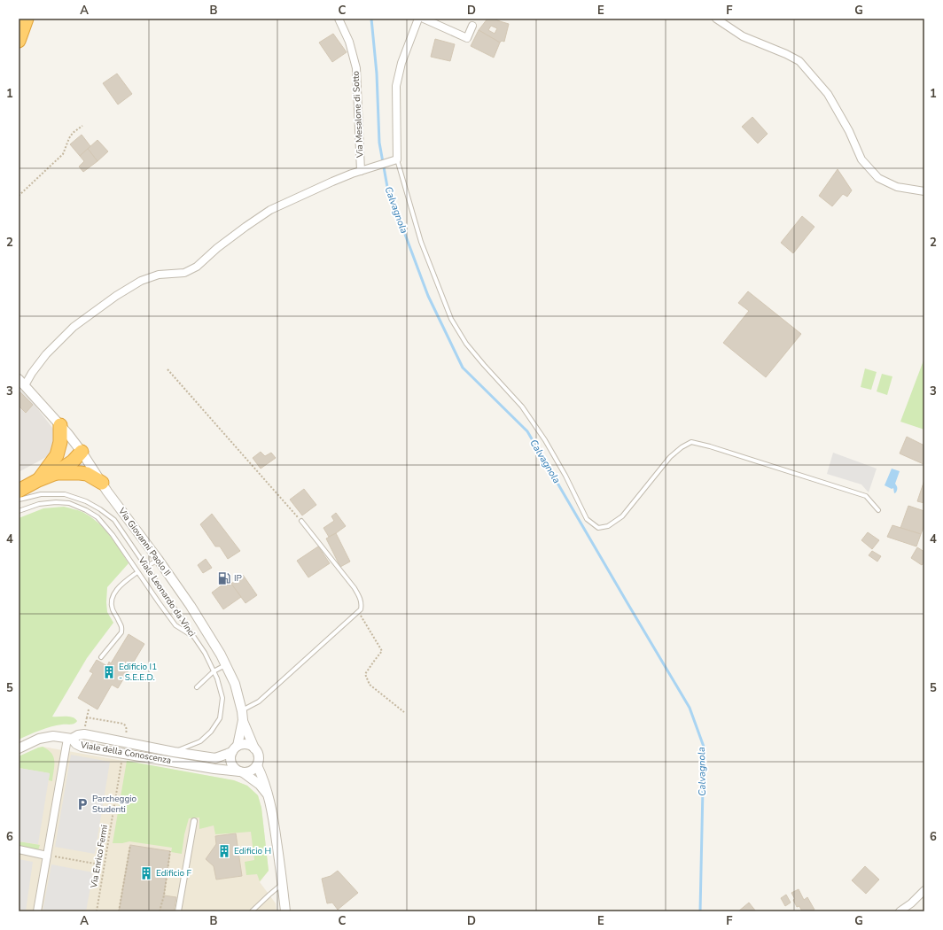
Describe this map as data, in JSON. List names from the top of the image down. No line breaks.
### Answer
{"streets":{"street":["Via Mesalone di Sotto","Via Giovanni Paolo II","Viale della Conoscenza"],"lane":["Viale Leonardo da Vinci"],"path":["Via Enrico Fermi"]},"crossings":[["Via Giovanni Paolo II","Viale della Conoscenza"],["Viale Leonardo da Vinci","Viale della Conoscenza"]],"water":["Calvagnola"],"places":{"fuel station":["IP"],"building":["Edificio I1 - S.E.E.D.","Edificio H","Edificio F"],"parking":["Parcheggio Studenti"]},"grid":{"columns":["A","B","C","D","E","F","G"],"rows":["1","2","3","4","5","6"]}}
